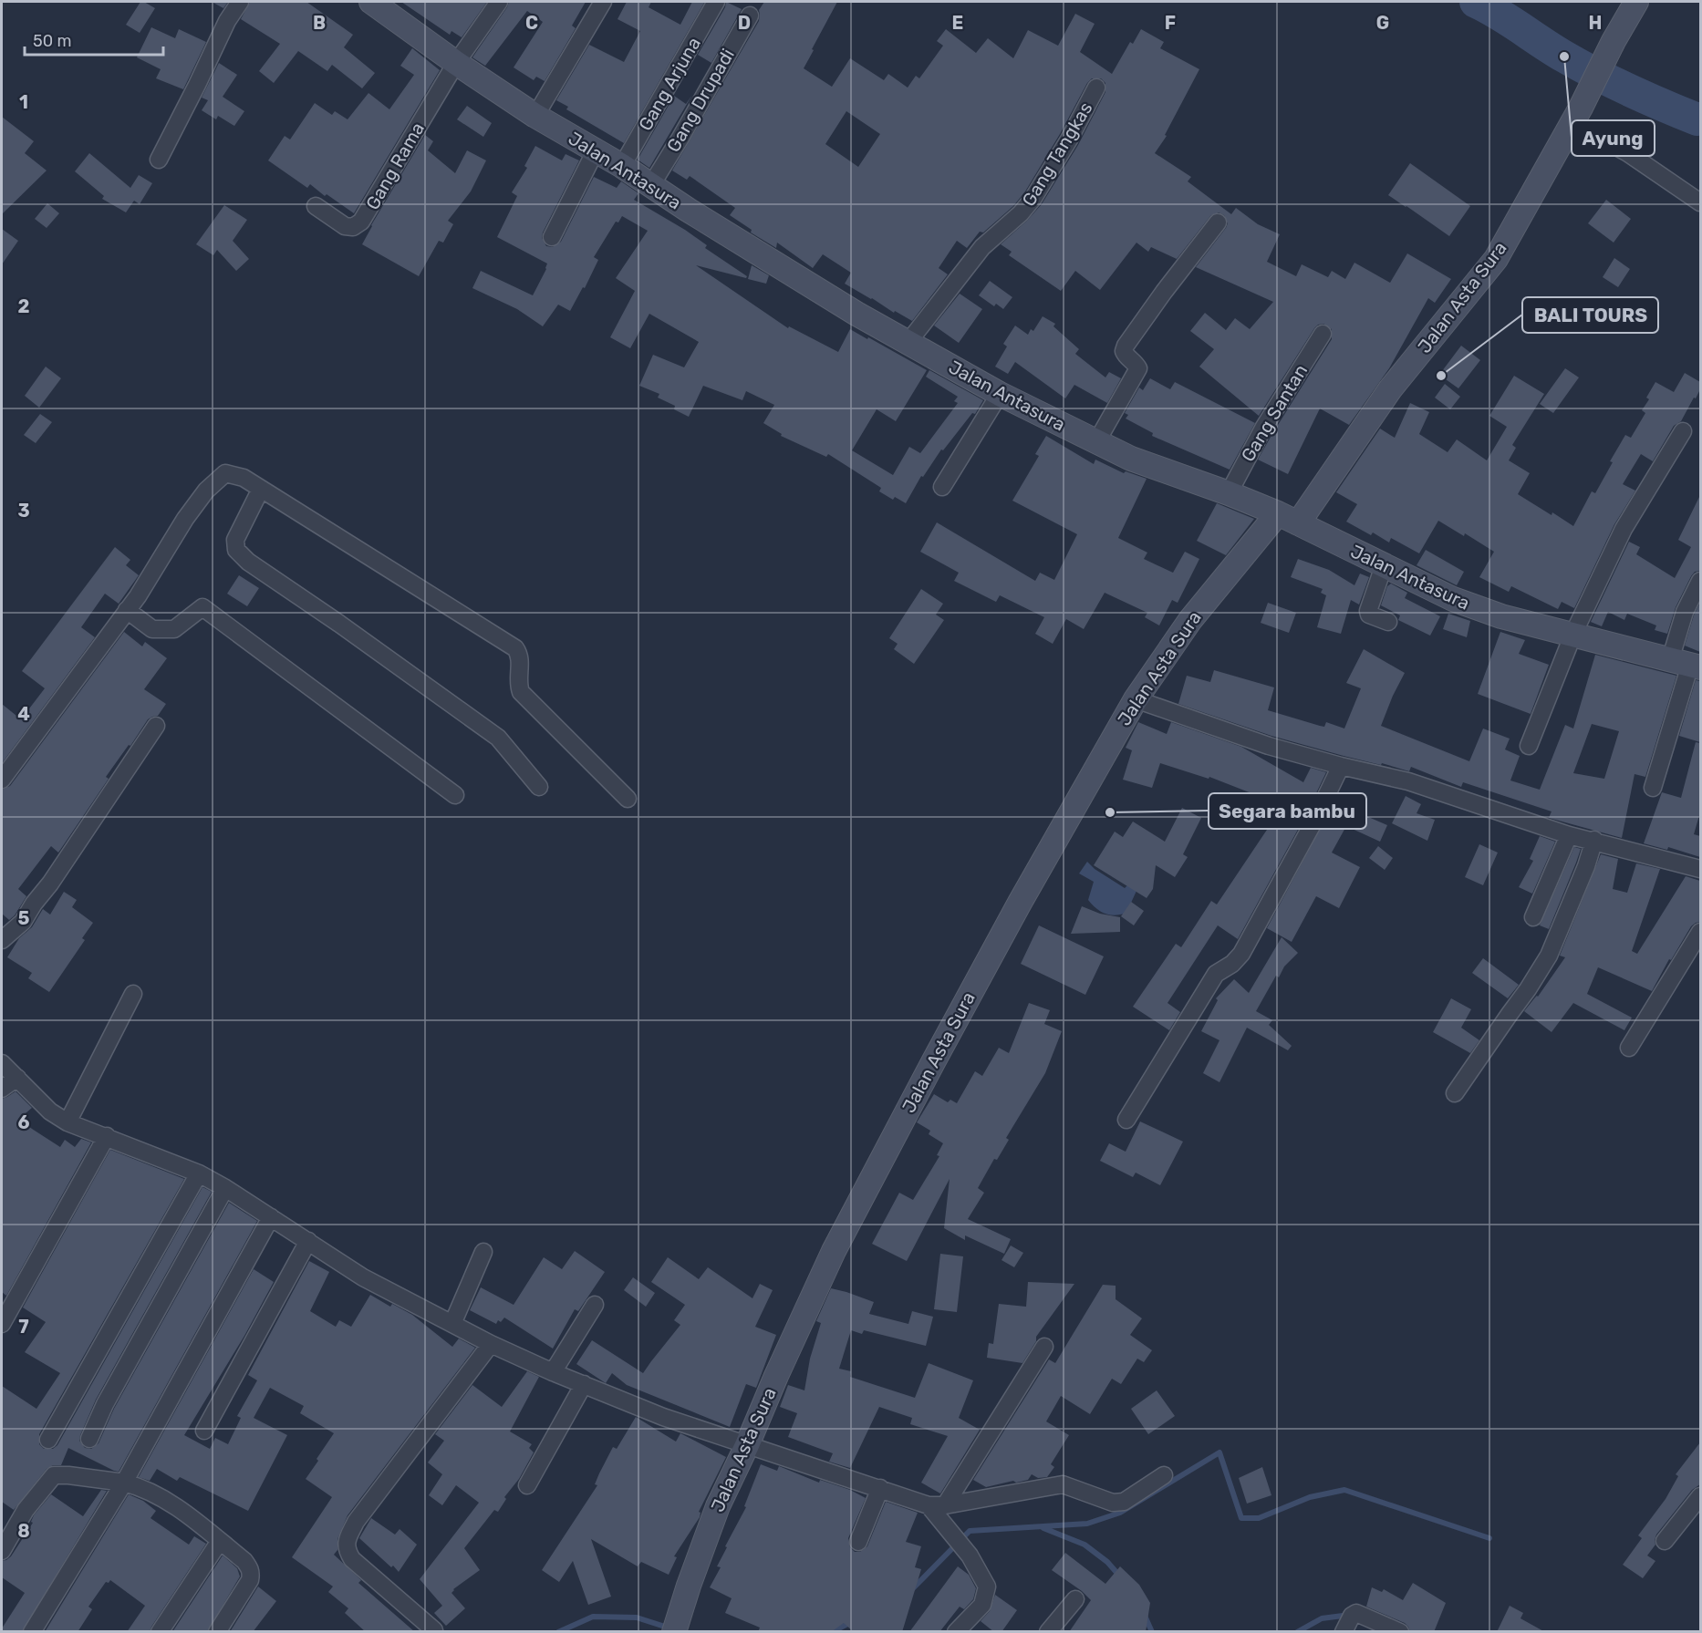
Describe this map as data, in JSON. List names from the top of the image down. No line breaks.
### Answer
{"streets":{"street":["Gang Arjuna","Gang Drupadi","Gang Tangkas","Gang Rama","Jalan Antasura","Jalan Asta Sura","Gang Santan"]},"crossings":[["Gang Arjuna","Jalan Antasura"],["Gang Drupadi","Jalan Antasura"],["Gang Tangkas","Jalan Antasura"],["Gang Rama","Jalan Antasura"],["Jalan Antasura","Jalan Asta Sura"],["Jalan Antasura","Gang Santan"]],"places":["Ayung","BALI TOURS","Segara bambu"],"scale_bar":"50 m","grid":{"columns":["B","C","D","E","F","G","H"],"rows":["1","2","3","4","5","6","7","8"]}}
